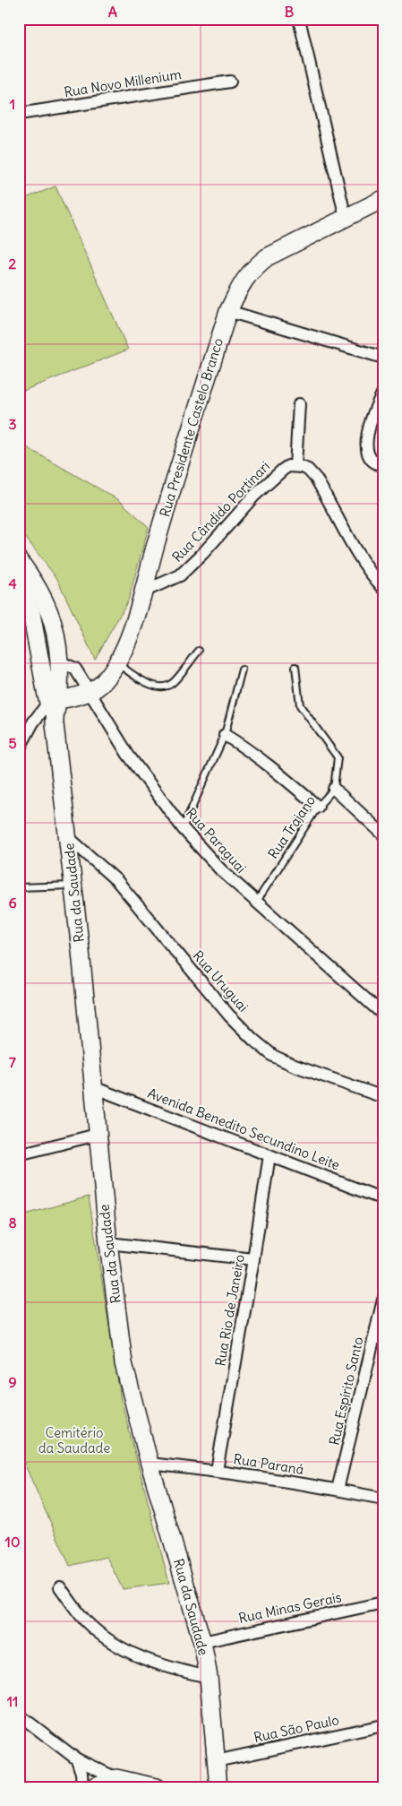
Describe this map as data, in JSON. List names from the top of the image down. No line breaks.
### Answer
{"streets":{"main road":["Rua Presidente Castelo Branco","Rua da Saudade"],"street":["Rua Novo Millenium","Rua Cândido Portinari","Rua Paraguai","Rua Uruguai","Avenida Benedito Secundino Leite","Rua Rio de Janeiro","Rua Espírito Santo","Rua Paraná","Rua Minas Gerais","Rua São Paulo"],"lane":["Rua Trajano"]},"crossings":[["Rua Presidente Castelo Branco","Rua Cândido Portinari"],["Rua Presidente Castelo Branco","Rua Paraguai"],["Rua Presidente Castelo Branco","Rua da Saudade"],["Rua Trajano","Rua Paraguai"],["Rua da Saudade","Rua Uruguai"],["Rua da Saudade","Avenida Benedito Secundino Leite"],["Rua da Saudade","Rua Paraná"],["Rua da Saudade","Rua Minas Gerais"],["Rua da Saudade","Rua São Paulo"],["Avenida Benedito Secundino Leite","Rua Rio de Janeiro"],["Rua Rio de Janeiro","Rua Paraná"],["Rua Espírito Santo","Rua Paraná"]],"parks":["Cemitério da Saudade"],"grid":{"columns":["A","B"],"rows":["1","2","3","4","5","6","7","8","9","10","11"]}}
